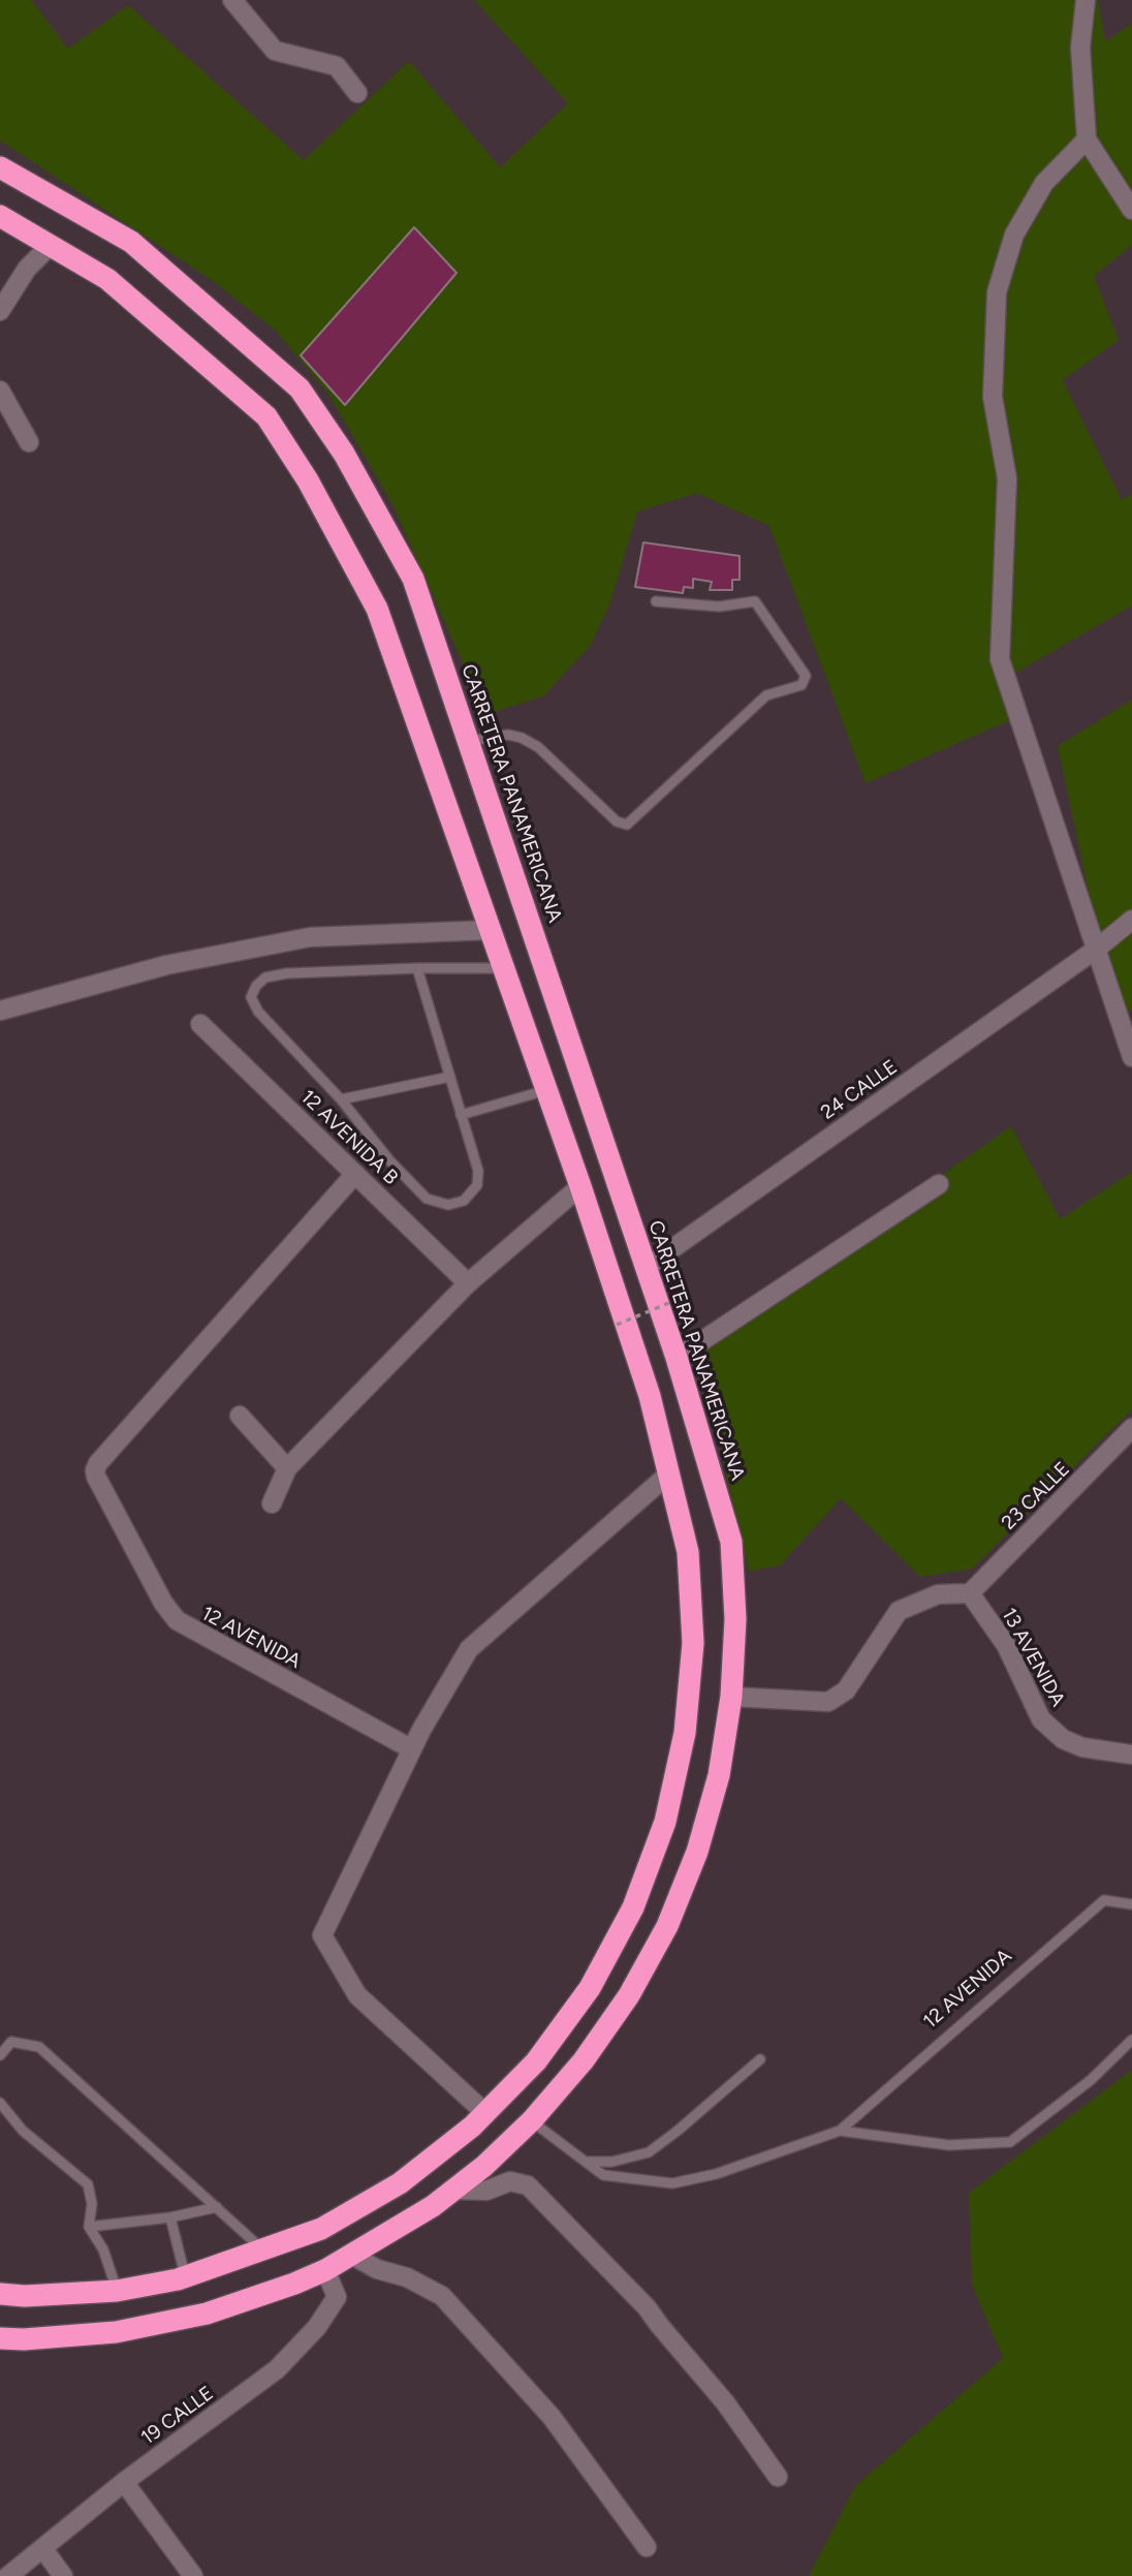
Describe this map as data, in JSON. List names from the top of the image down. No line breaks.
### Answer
{"streets":{"highway":["CARRETERA PANAMERICANA"],"street":["24 CALLE","12 AVENIDA B","23 CALLE","12 AVENIDA","13 AVENIDA","19 CALLE"]},"crossings":[["CARRETERA PANAMERICANA","24 CALLE"],["CARRETERA PANAMERICANA","12 AVENIDA"],["CARRETERA PANAMERICANA","19 CALLE"],["12 AVENIDA B","12 AVENIDA"],["23 CALLE","13 AVENIDA"]]}
